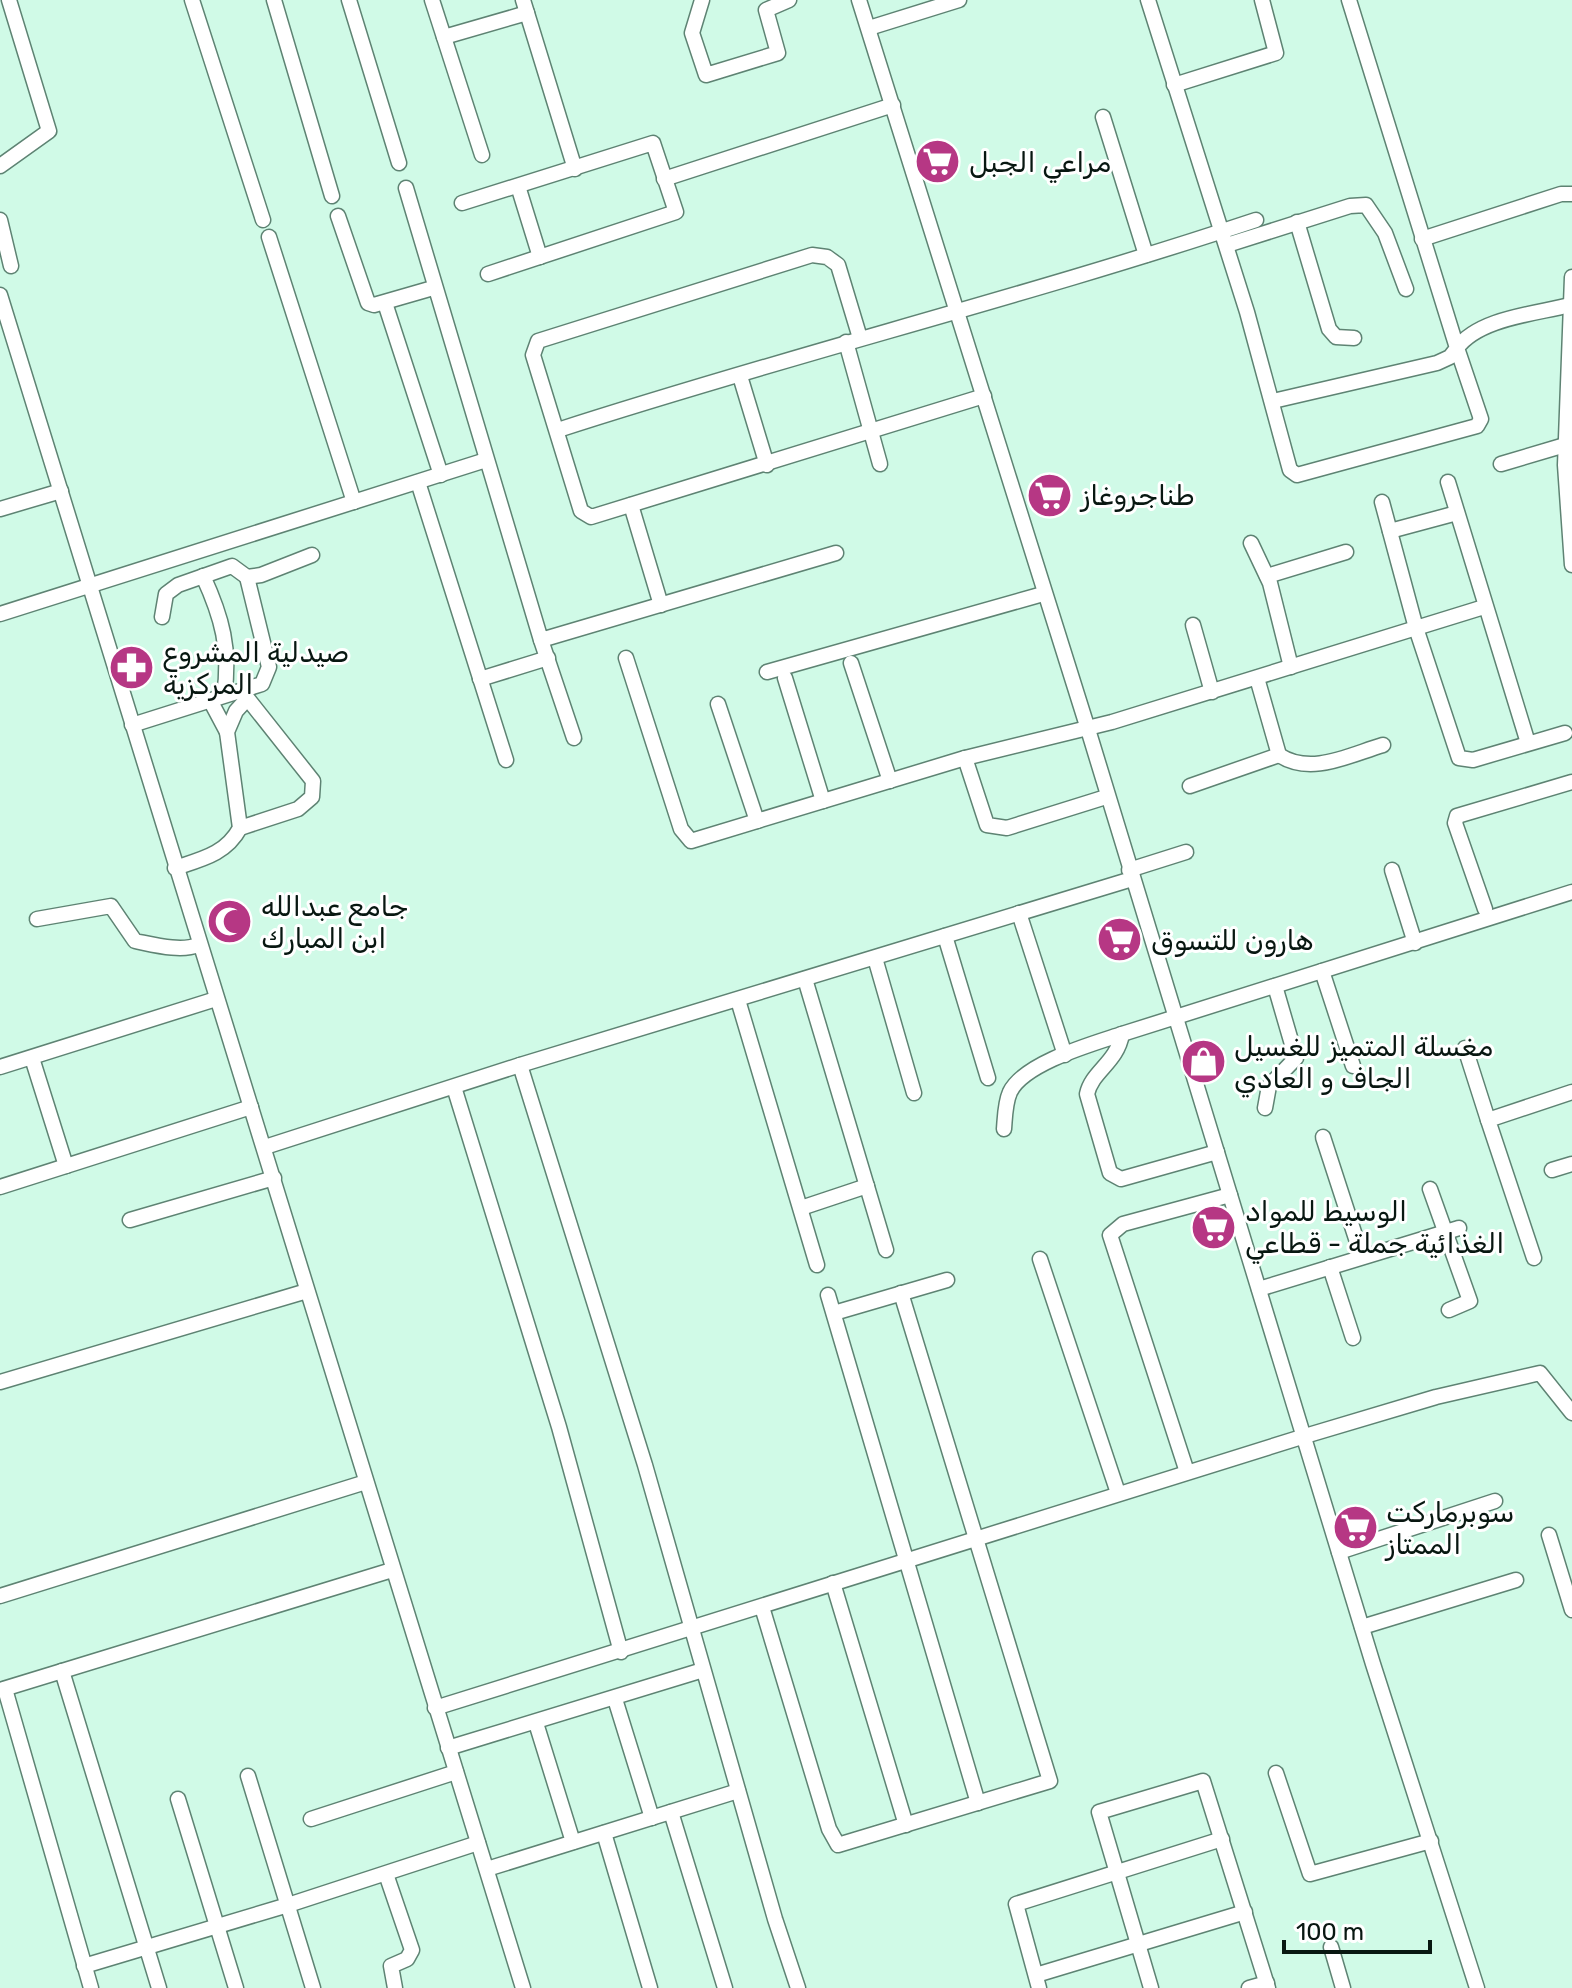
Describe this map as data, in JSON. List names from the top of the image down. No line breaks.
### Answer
{"places":{"supermarket":["مراعي الجبل","طناجروغاز","هارون للتسوق","الوسيط للمواد الغذائية جملة - قطاعي","سوبرماركت الممتاز"],"pharmacy":["صيدلية المشروع المركزية"],"mosque":["جامع عبدالله ابن المبارك"],"shop":["مغسلة المتميز للغسيل الجاف و العادي"]},"scale_bar":"100 m"}
